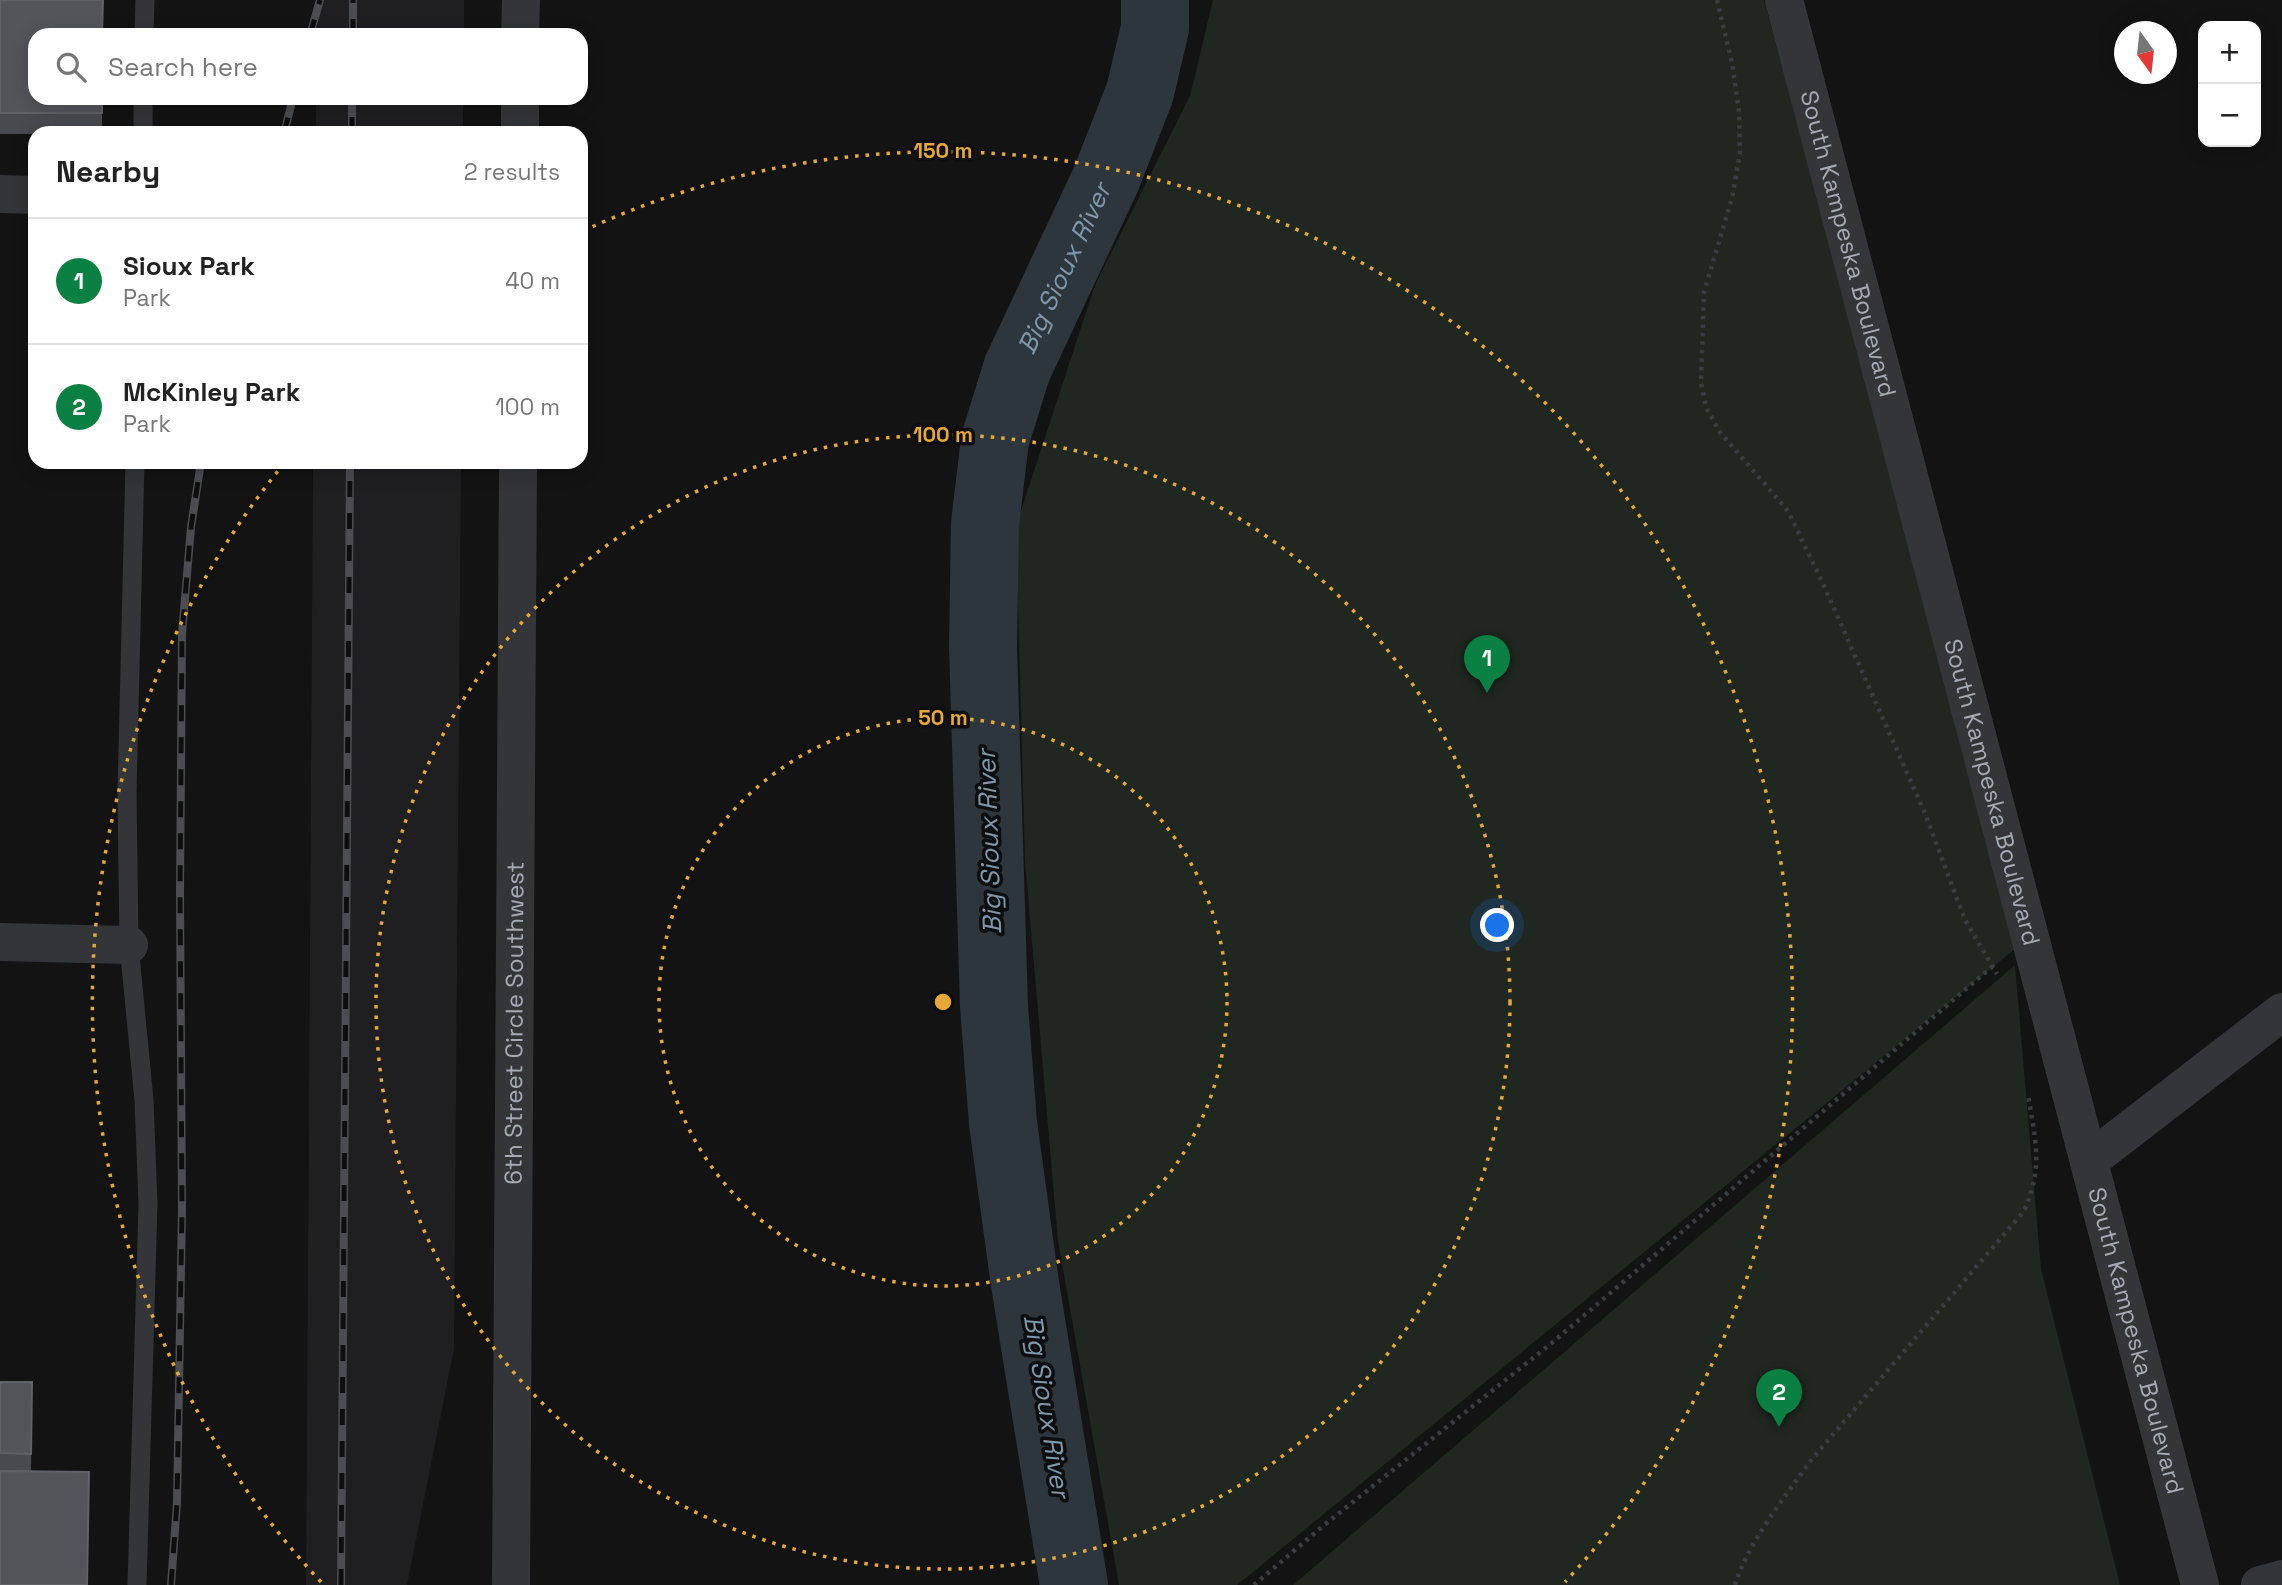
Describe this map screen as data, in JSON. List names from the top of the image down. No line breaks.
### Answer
{"streets":{"street":["South Kampeska Boulevard","6th Street Circle Southwest"]},"water":["Big Sioux River"],"north":"bottom","page":{"map_buttons":["+","−"],"search":"Search here","heading":["Nearby","2 results"],"list":[{"mark":"1","name":"Sioux Park","note":"Park","value":"40 m"},{"mark":"2","name":"McKinley Park","note":"Park","value":"100 m"}],"pins":["1","2"]},"rings":["150 m","100 m","50 m"]}
